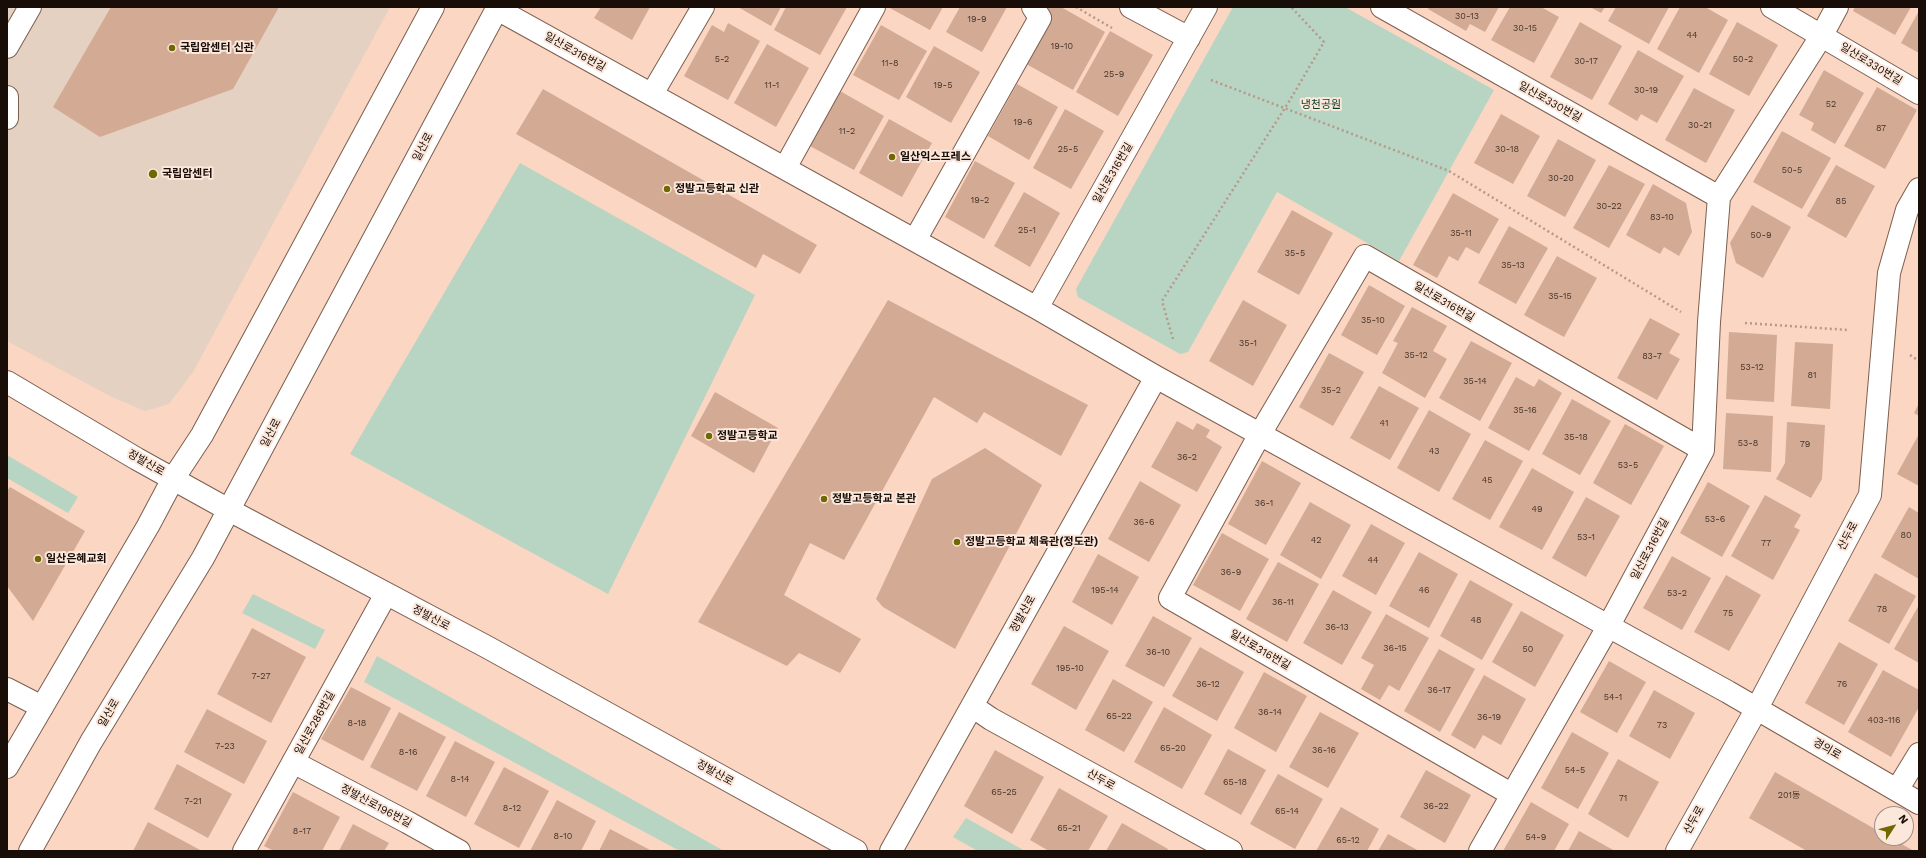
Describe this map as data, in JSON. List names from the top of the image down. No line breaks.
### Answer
{"streets":{"street":["일산로316번길","일산로330번길","일산로","정발산로","산두로","일산로286번길","경의로","정발산로196번길"]},"crossings":[["일산로316번길","일산로330번길"],["일산로316번길","일산로"],["일산로316번길","정발산로"],["일산로316번길","산두로"],["일산로316번길","경의로"],["일산로","정발산로"],["정발산로","산두로"],["정발산로","일산로286번길"],["산두로","경의로"],["일산로286번길","정발산로196번길"]],"parks":["냉천공원"],"places":["국립암센터 신관","일산익스프레스","국립암센터","정발고등학교 신관","정발고등학교","정발고등학교 본관","정발고등학교 체육관(정도관)","일산은혜교회"],"house_numbers":["30-13","19-9","30-15","44","19-10","5-2","50-2","30-17","11-8","25-9","11-1","19-5","30-19","52","19-6","30-21","87","11-2","25-5","30-18","50-5","30-20","19-2","85","30-22","83-10","25-1","35-11","50-9","35-5","35-13","35-15","35-10","35-1","35-12","83-7","53-12","81","35-14","35-2","35-16","41","35-18","53-8","79","43","36-2","53-5","45","36-1","49","53-6","36-6","80","53-1","42","77","44","36-9","195-14","46","53-2","36-11","78","75","48","36-13","36-15","50","36-10","195-10","7-27","36-12","76","36-17","54-1","36-14","65-22","36-19","403-116","8-18","73","7-23","65-20","36-16","8-16","54-5","8-14","65-18","65-25","201동","71","7-21","36-22","8-12","65-14","65-21","8-17","8-10","54-9","65-12"],"north":"top right"}
